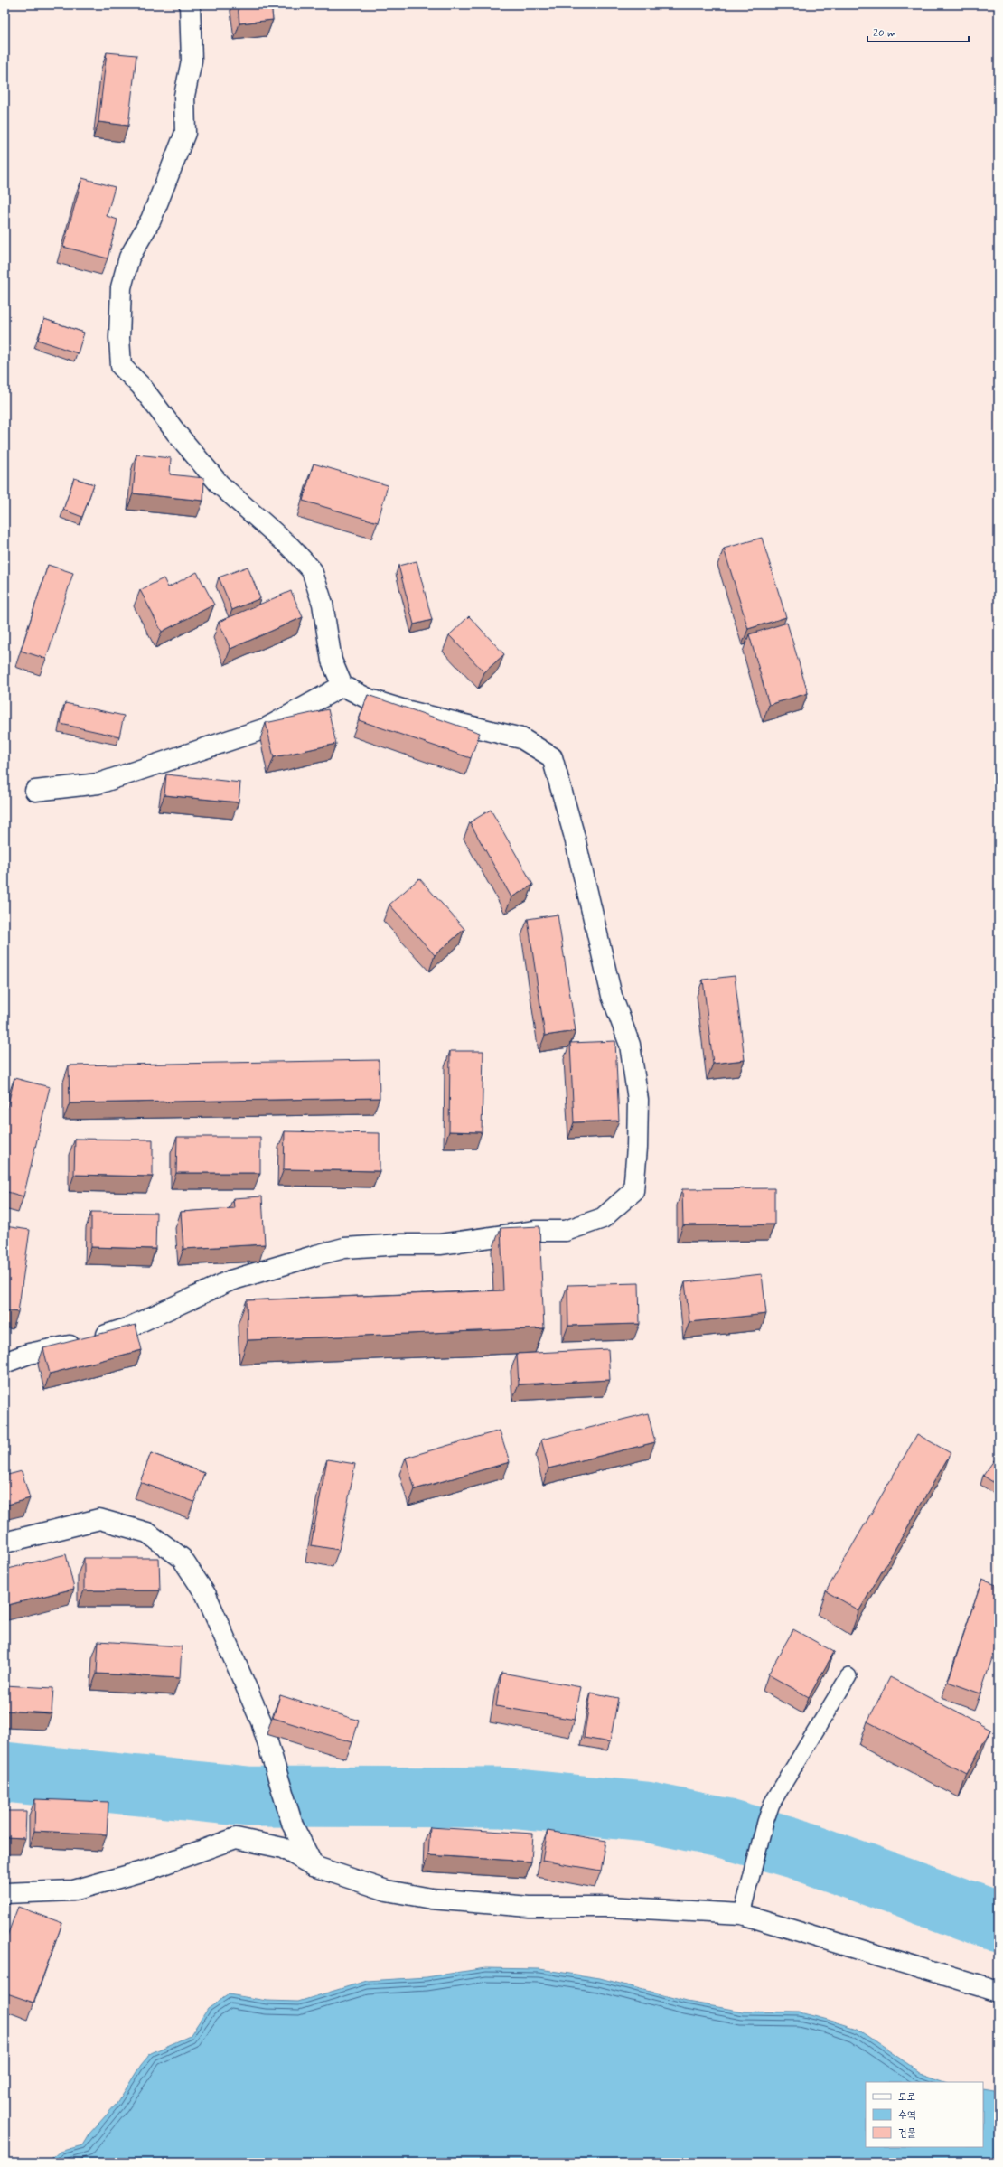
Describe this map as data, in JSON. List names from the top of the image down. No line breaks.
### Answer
{"legend":["도로","수역","건물"],"scale_bar":"20 m"}
